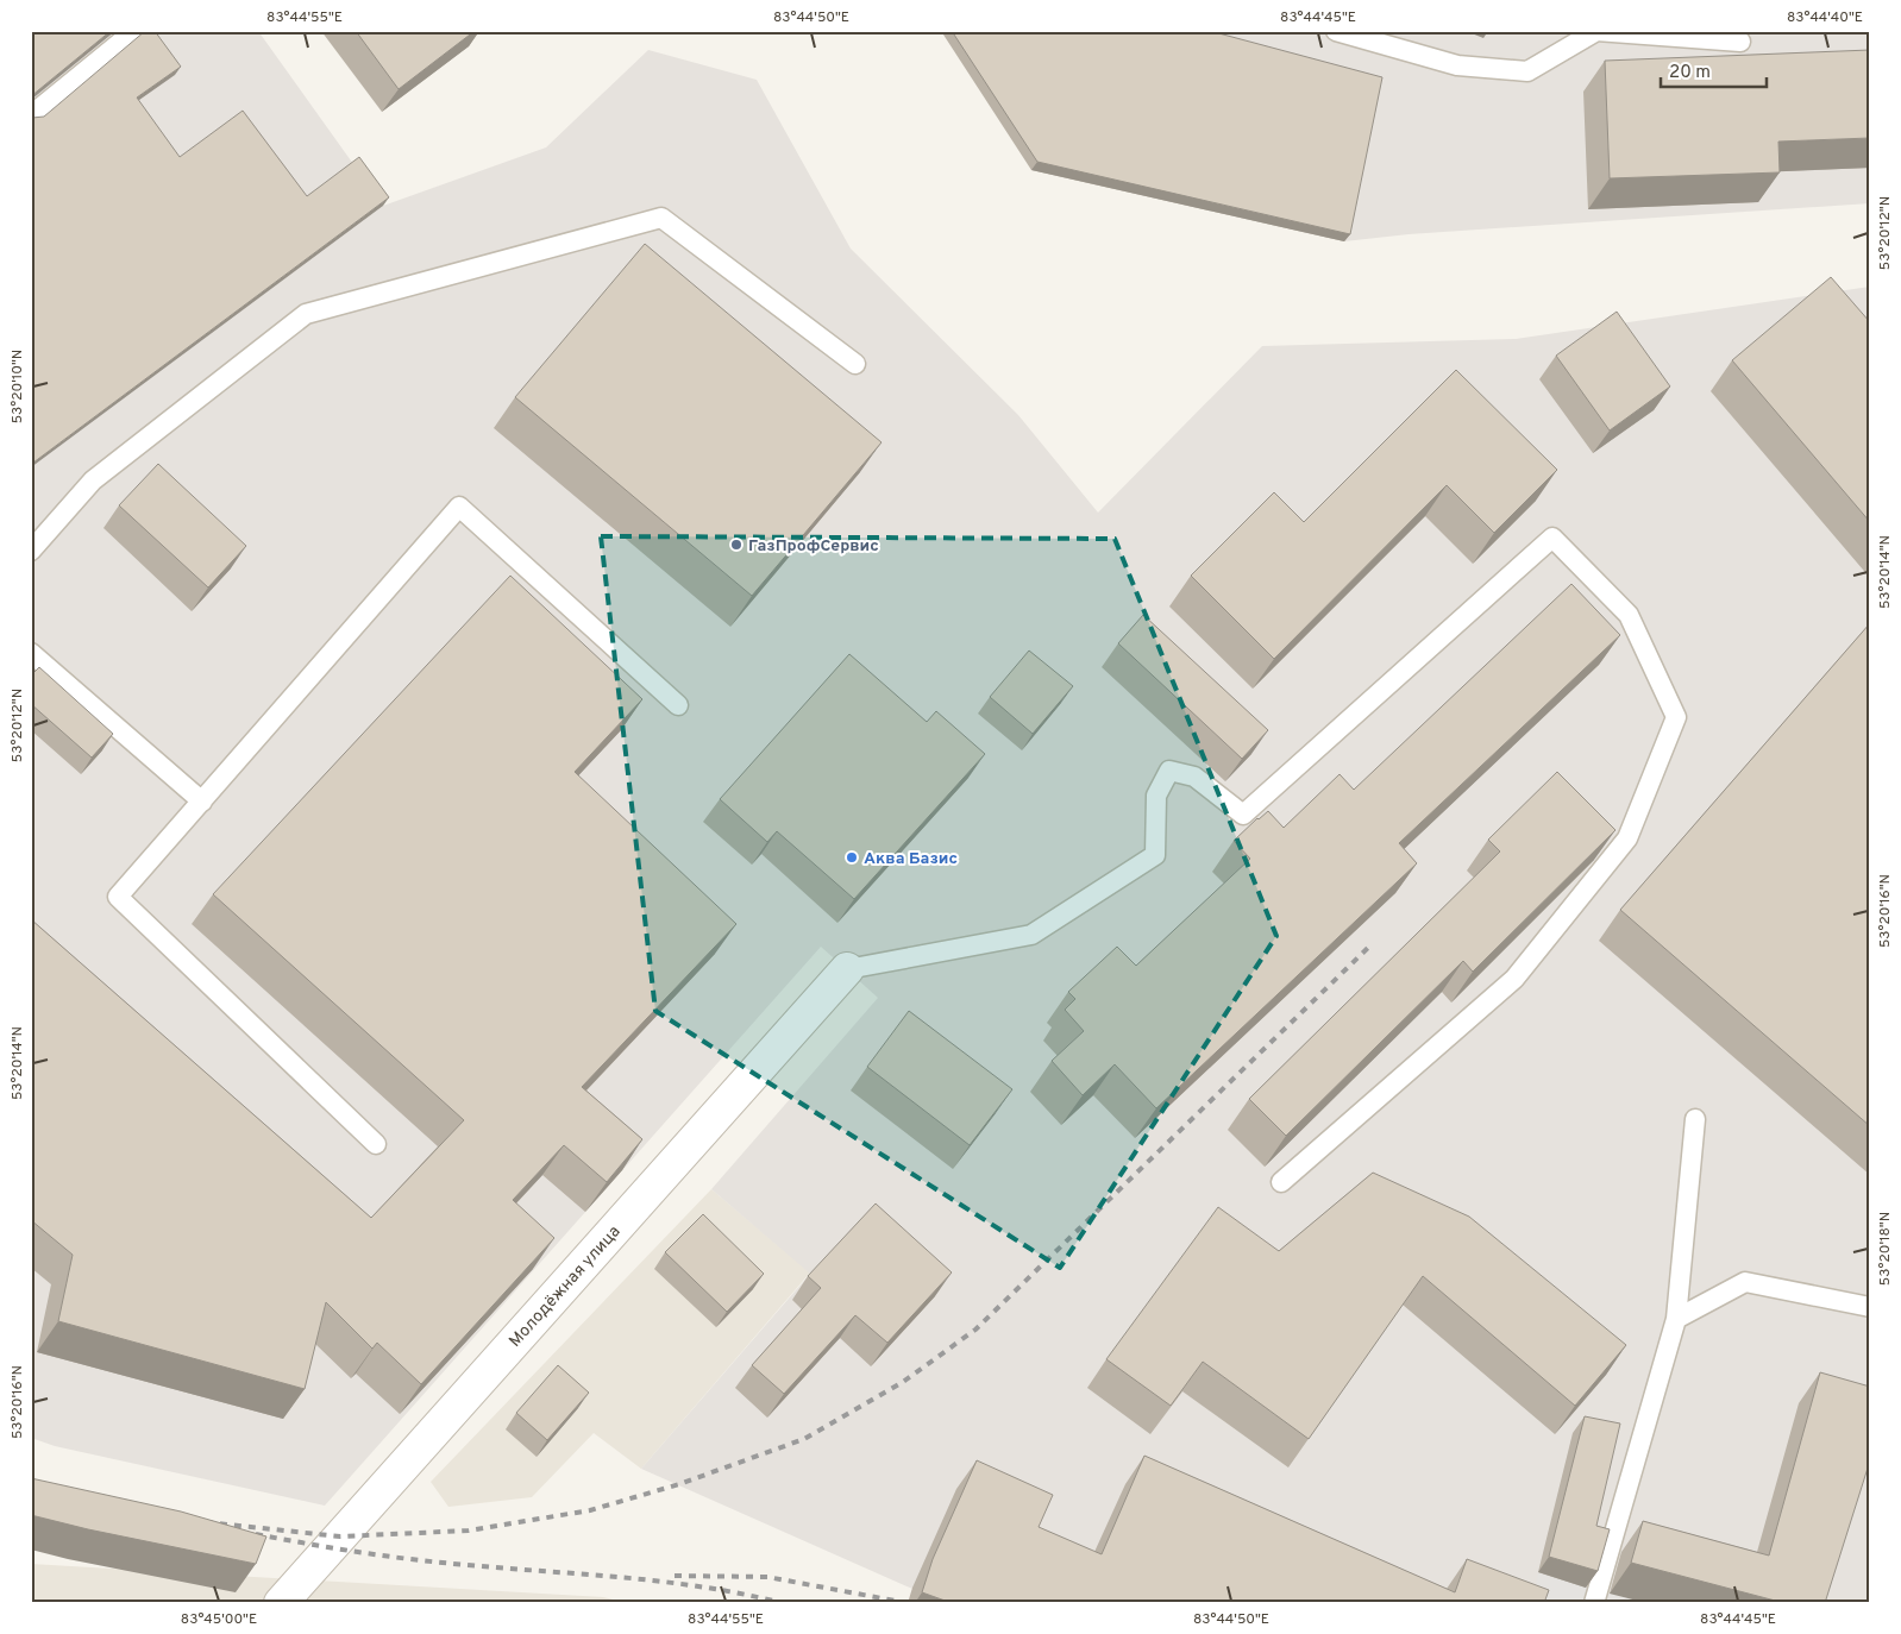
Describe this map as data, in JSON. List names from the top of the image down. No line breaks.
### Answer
{"streets":{"street":["Молодёжная улица"]},"places":["ГазПрофСервис","Аква Базис"],"scale_bar":"20 m","coordinates":["83°44'55\"E","83°44'50\"E","83°44'45\"E","83°44'40\"E","53°20'12\"N","53°20'10\"N","53°20'14\"N","53°20'16\"N","53°20'18\"N","83°45'00\"E"]}
